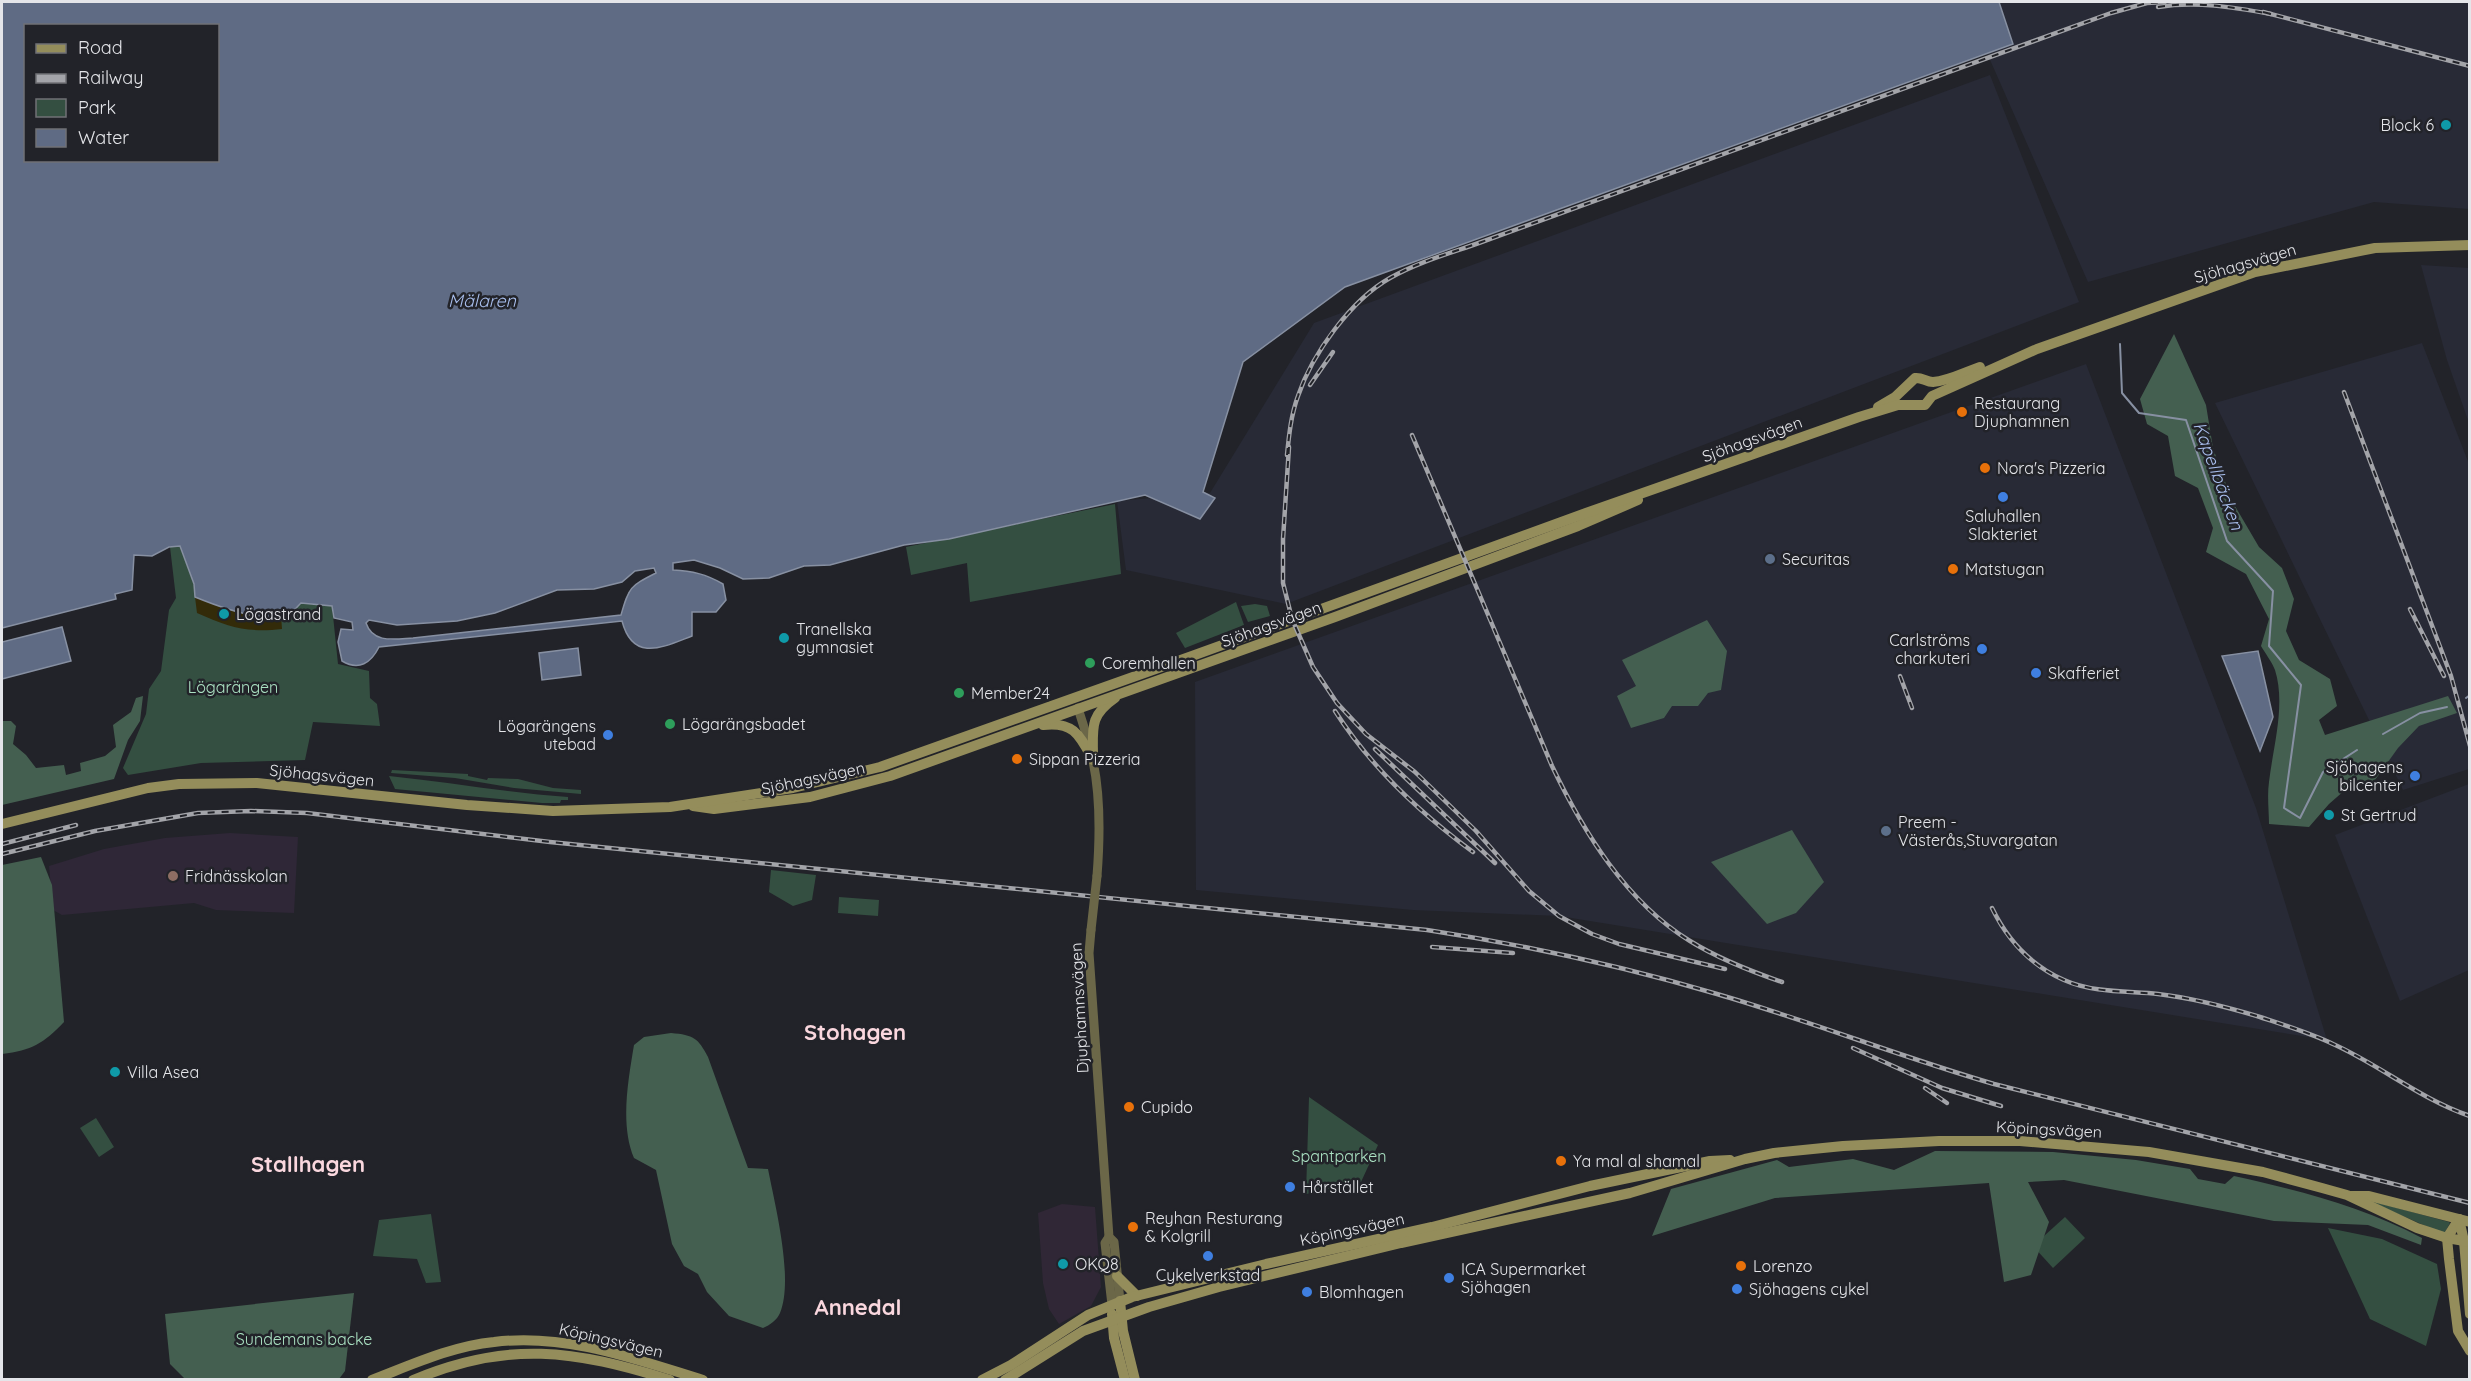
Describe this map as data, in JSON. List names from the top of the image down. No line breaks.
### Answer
{"streets":{"main road":["Sjöhagsvägen","Köpingsvägen"],"street":["Djuphamnsvägen"]},"crossings":[["Sjöhagsvägen","Djuphamnsvägen"],["Djuphamnsvägen","Köpingsvägen"]],"districts":["Stohagen","Stallhagen","Annedal"],"water":["Mälaren","Kapellbäcken"],"parks":["Lögarängen","Spantparken","Sundemans backe"],"places":["Block 6","Restaurang Djuphamnen","Nora's Pizzeria","Saluhallen Slakteriet","Securitas","Matstugan","Lögastrand","Tranellska gymnasiet","Carlströms charkuteri","Coremhallen","Skafferiet","Member24","Lögarängsbadet","Lögarängens utebad","Sippan Pizzeria","Sjöhagens bilcenter","St Gertrud","Preem - Västerås,Stuvargatan","Fridnässkolan","Villa Asea","Cupido","Ya mal al shamal","Hårstället","Reyhan Resturang & Kolgrill","Cykelverkstad","OKQ8","Lorenzo","ICA Supermarket Sjöhagen","Sjöhagens cykel","Blomhagen"],"legend":["Road","Railway","Park","Water"]}
